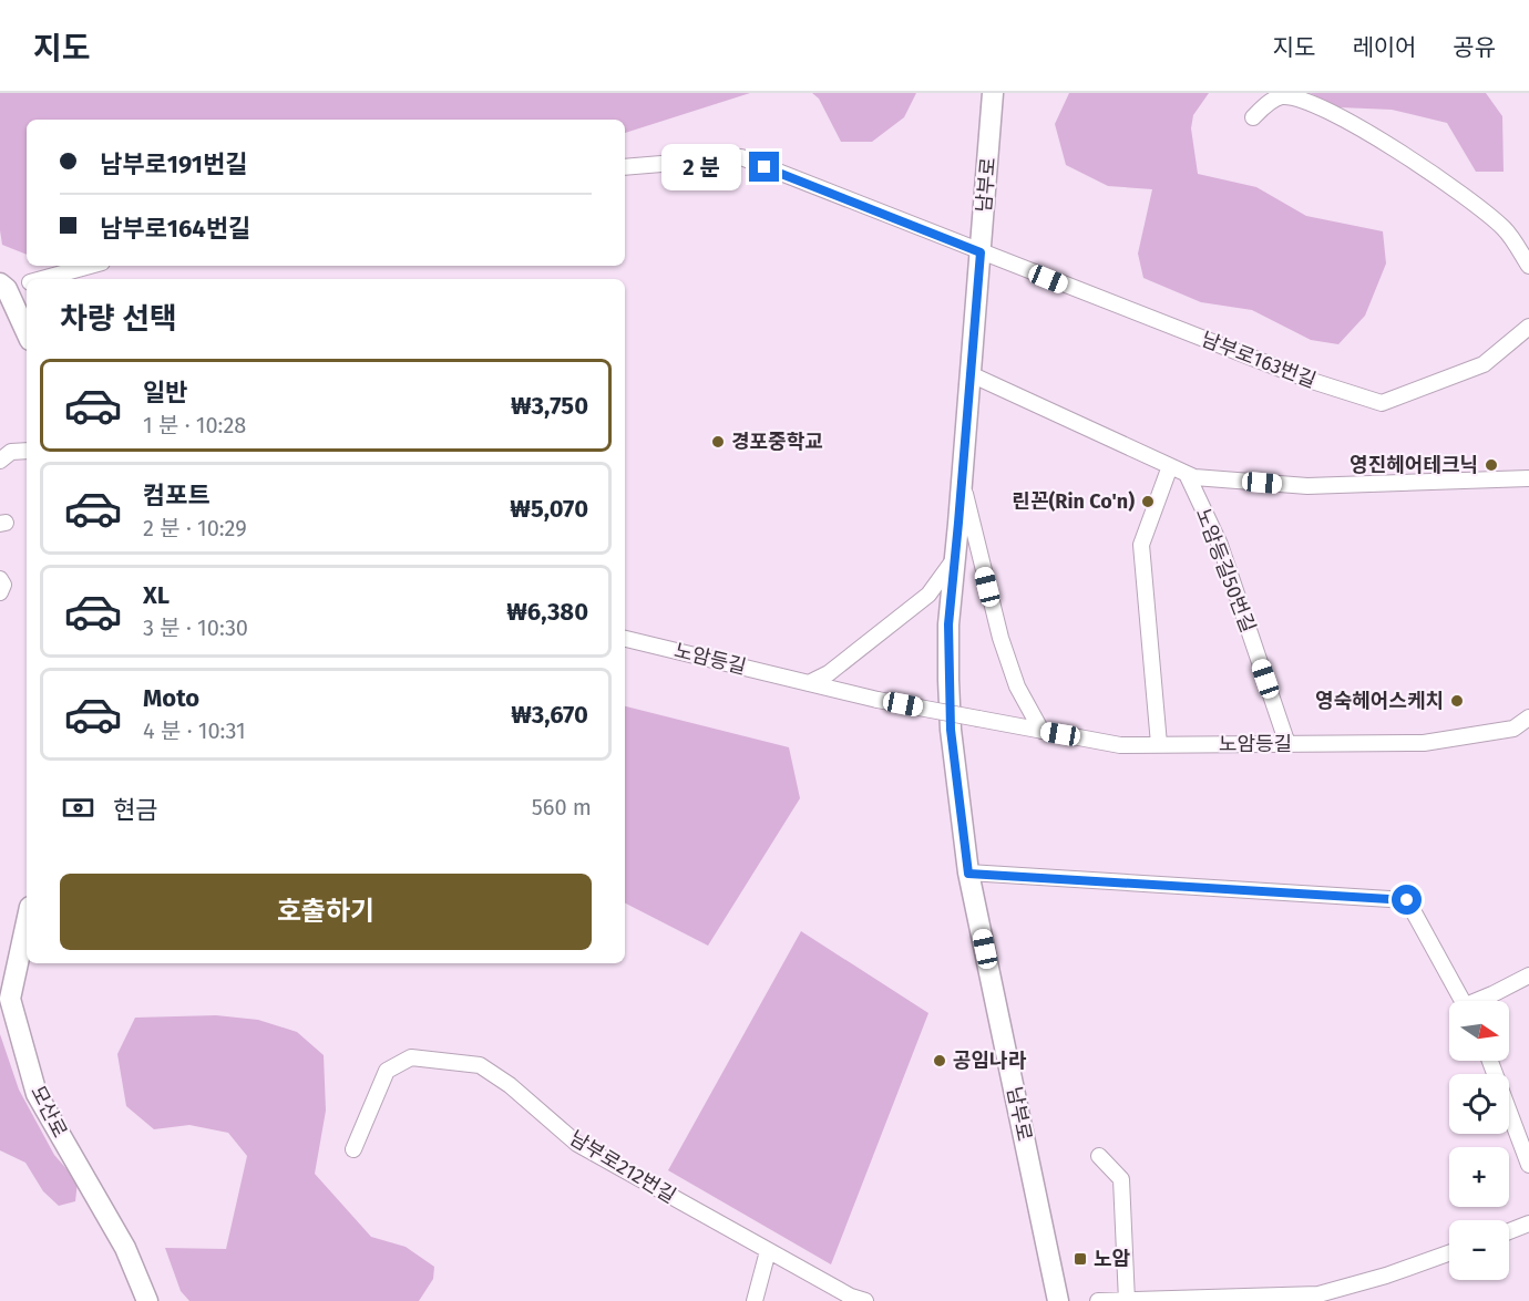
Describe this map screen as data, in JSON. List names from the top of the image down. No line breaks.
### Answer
{"streets":{"street":["남부로","남부로163번길","노암등길50번길","노암등길","모산로","남부로212번길"]},"crossings":[["남부로","남부로163번길"],["노암등길50번길","노암등길"]],"places":{"other":["경포중학교","영진헤어테크닉","린꼰(Rin Co'n)","영숙헤어스케치","공임나라"],"transit":["노암"]},"north":"right","page":{"header":"지도","nav":["지도","레이어","공유"],"banner":["남부로191번길","남부로164번길"],"bubble":"2 분","heading":"차량 선택","list":[{"name":"일반","note":"1 분 · 10:28","value":"₩3,750"},{"name":"컴포트","note":"2 분 · 10:29","value":"₩5,070"},{"name":"XL","note":"3 분 · 10:30","value":"₩6,380"},{"name":"Moto","note":"4 분 · 10:31","value":"₩3,670"}],"pay":["현금","560 m"],"buttons":"호출하기","map_buttons":["+","−"]}}
